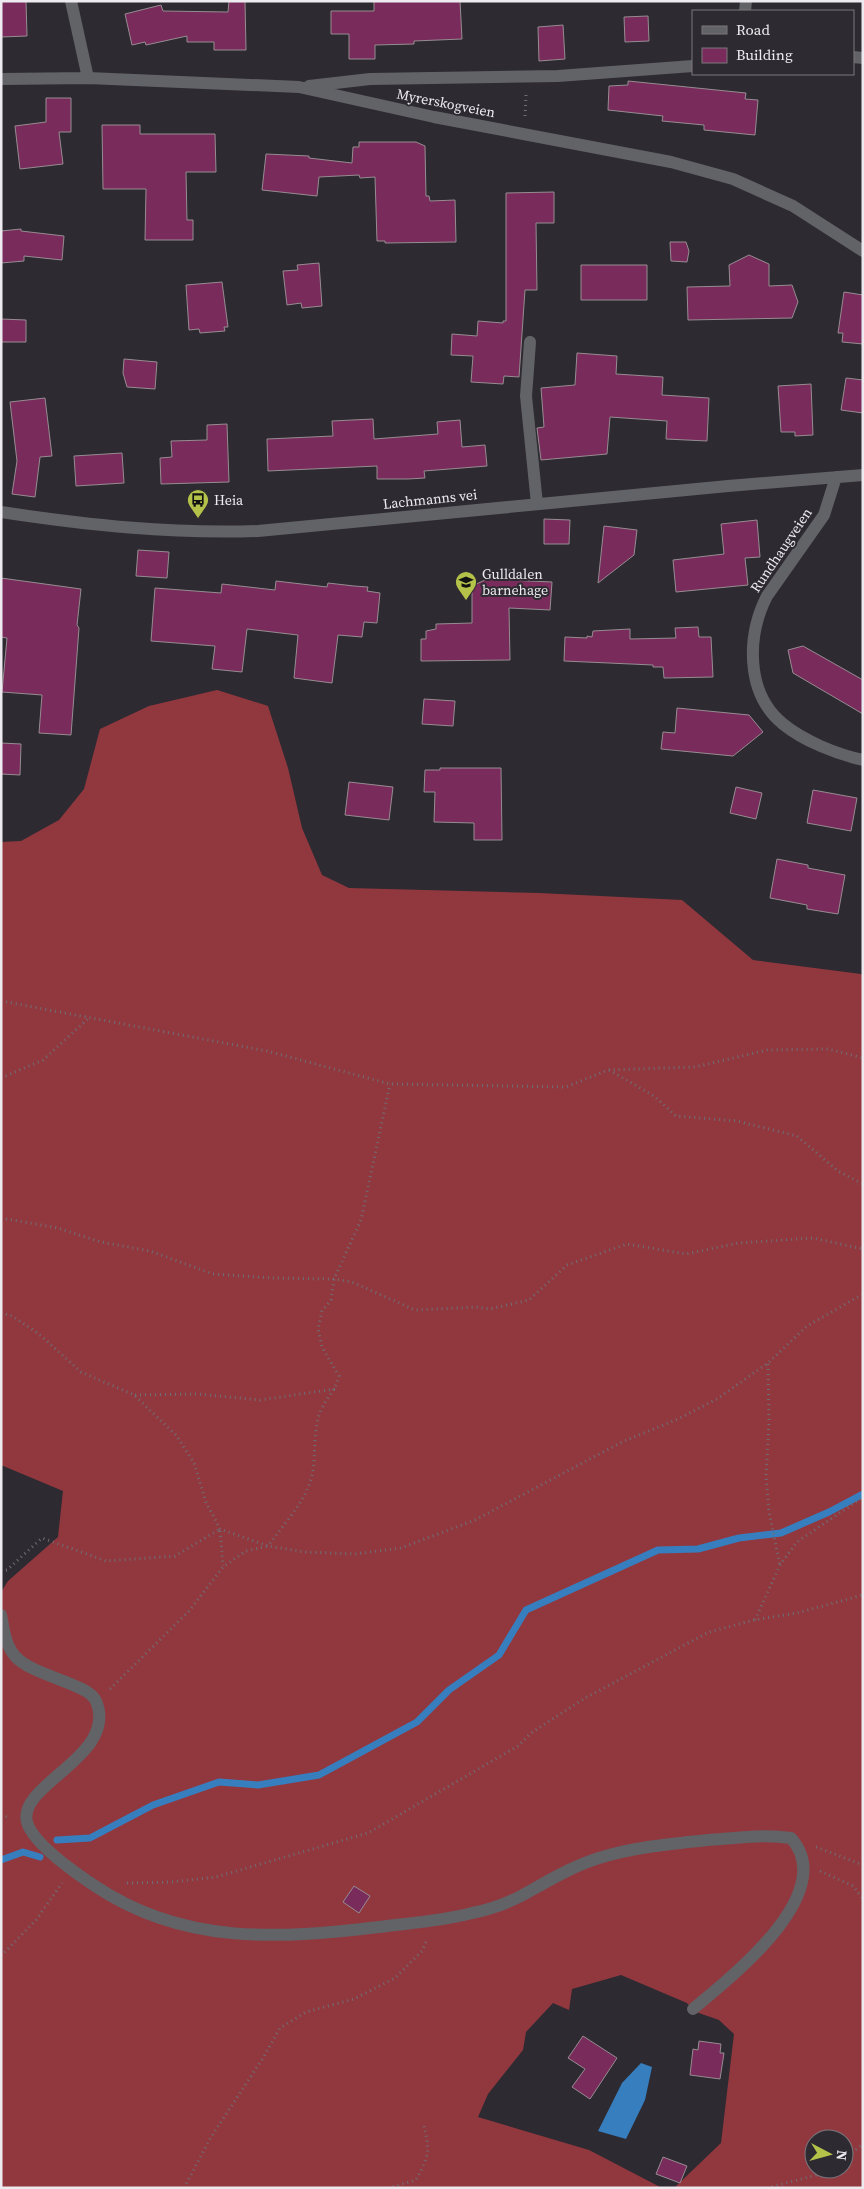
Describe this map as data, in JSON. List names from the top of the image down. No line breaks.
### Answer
{"streets":{"street":["Myrerskogveien","Lachmanns vei","Rundhaugveien"]},"crossings":[["Lachmanns vei","Rundhaugveien"]],"places":{"bus stop":["Heia"],"school or university":["Gulldalen barnehage"]},"legend":["Road","Building"],"north":"right"}
